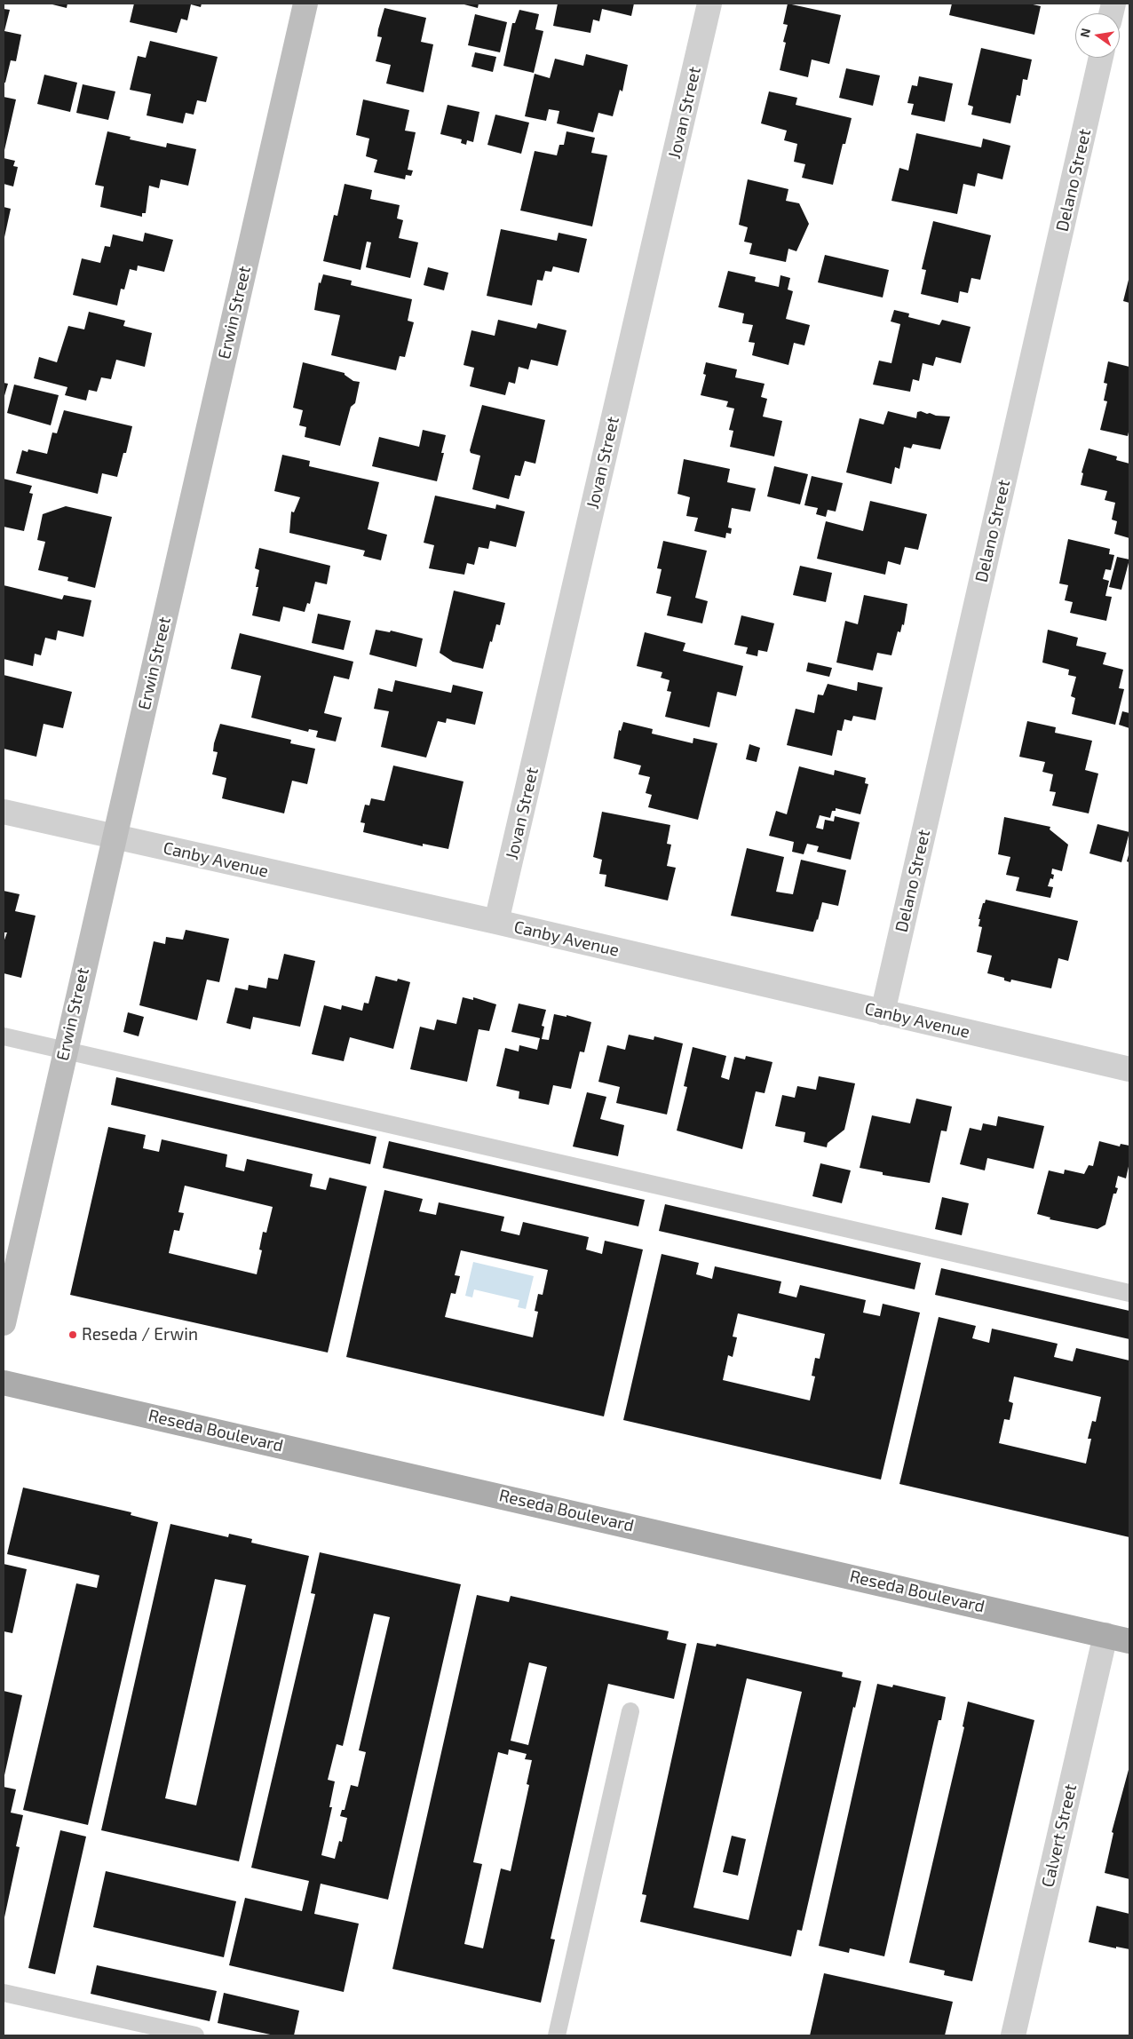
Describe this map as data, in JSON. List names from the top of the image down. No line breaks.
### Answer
{"streets":{"main road":["Reseda Boulevard"],"street":["Jovan Street","Delano Street","Erwin Street","Canby Avenue","Calvert Street"]},"crossings":[["Jovan Street","Canby Avenue"],["Delano Street","Canby Avenue"],["Erwin Street","Canby Avenue"],["Reseda Boulevard","Calvert Street"]],"places":["Reseda / Erwin"],"north":"left"}
